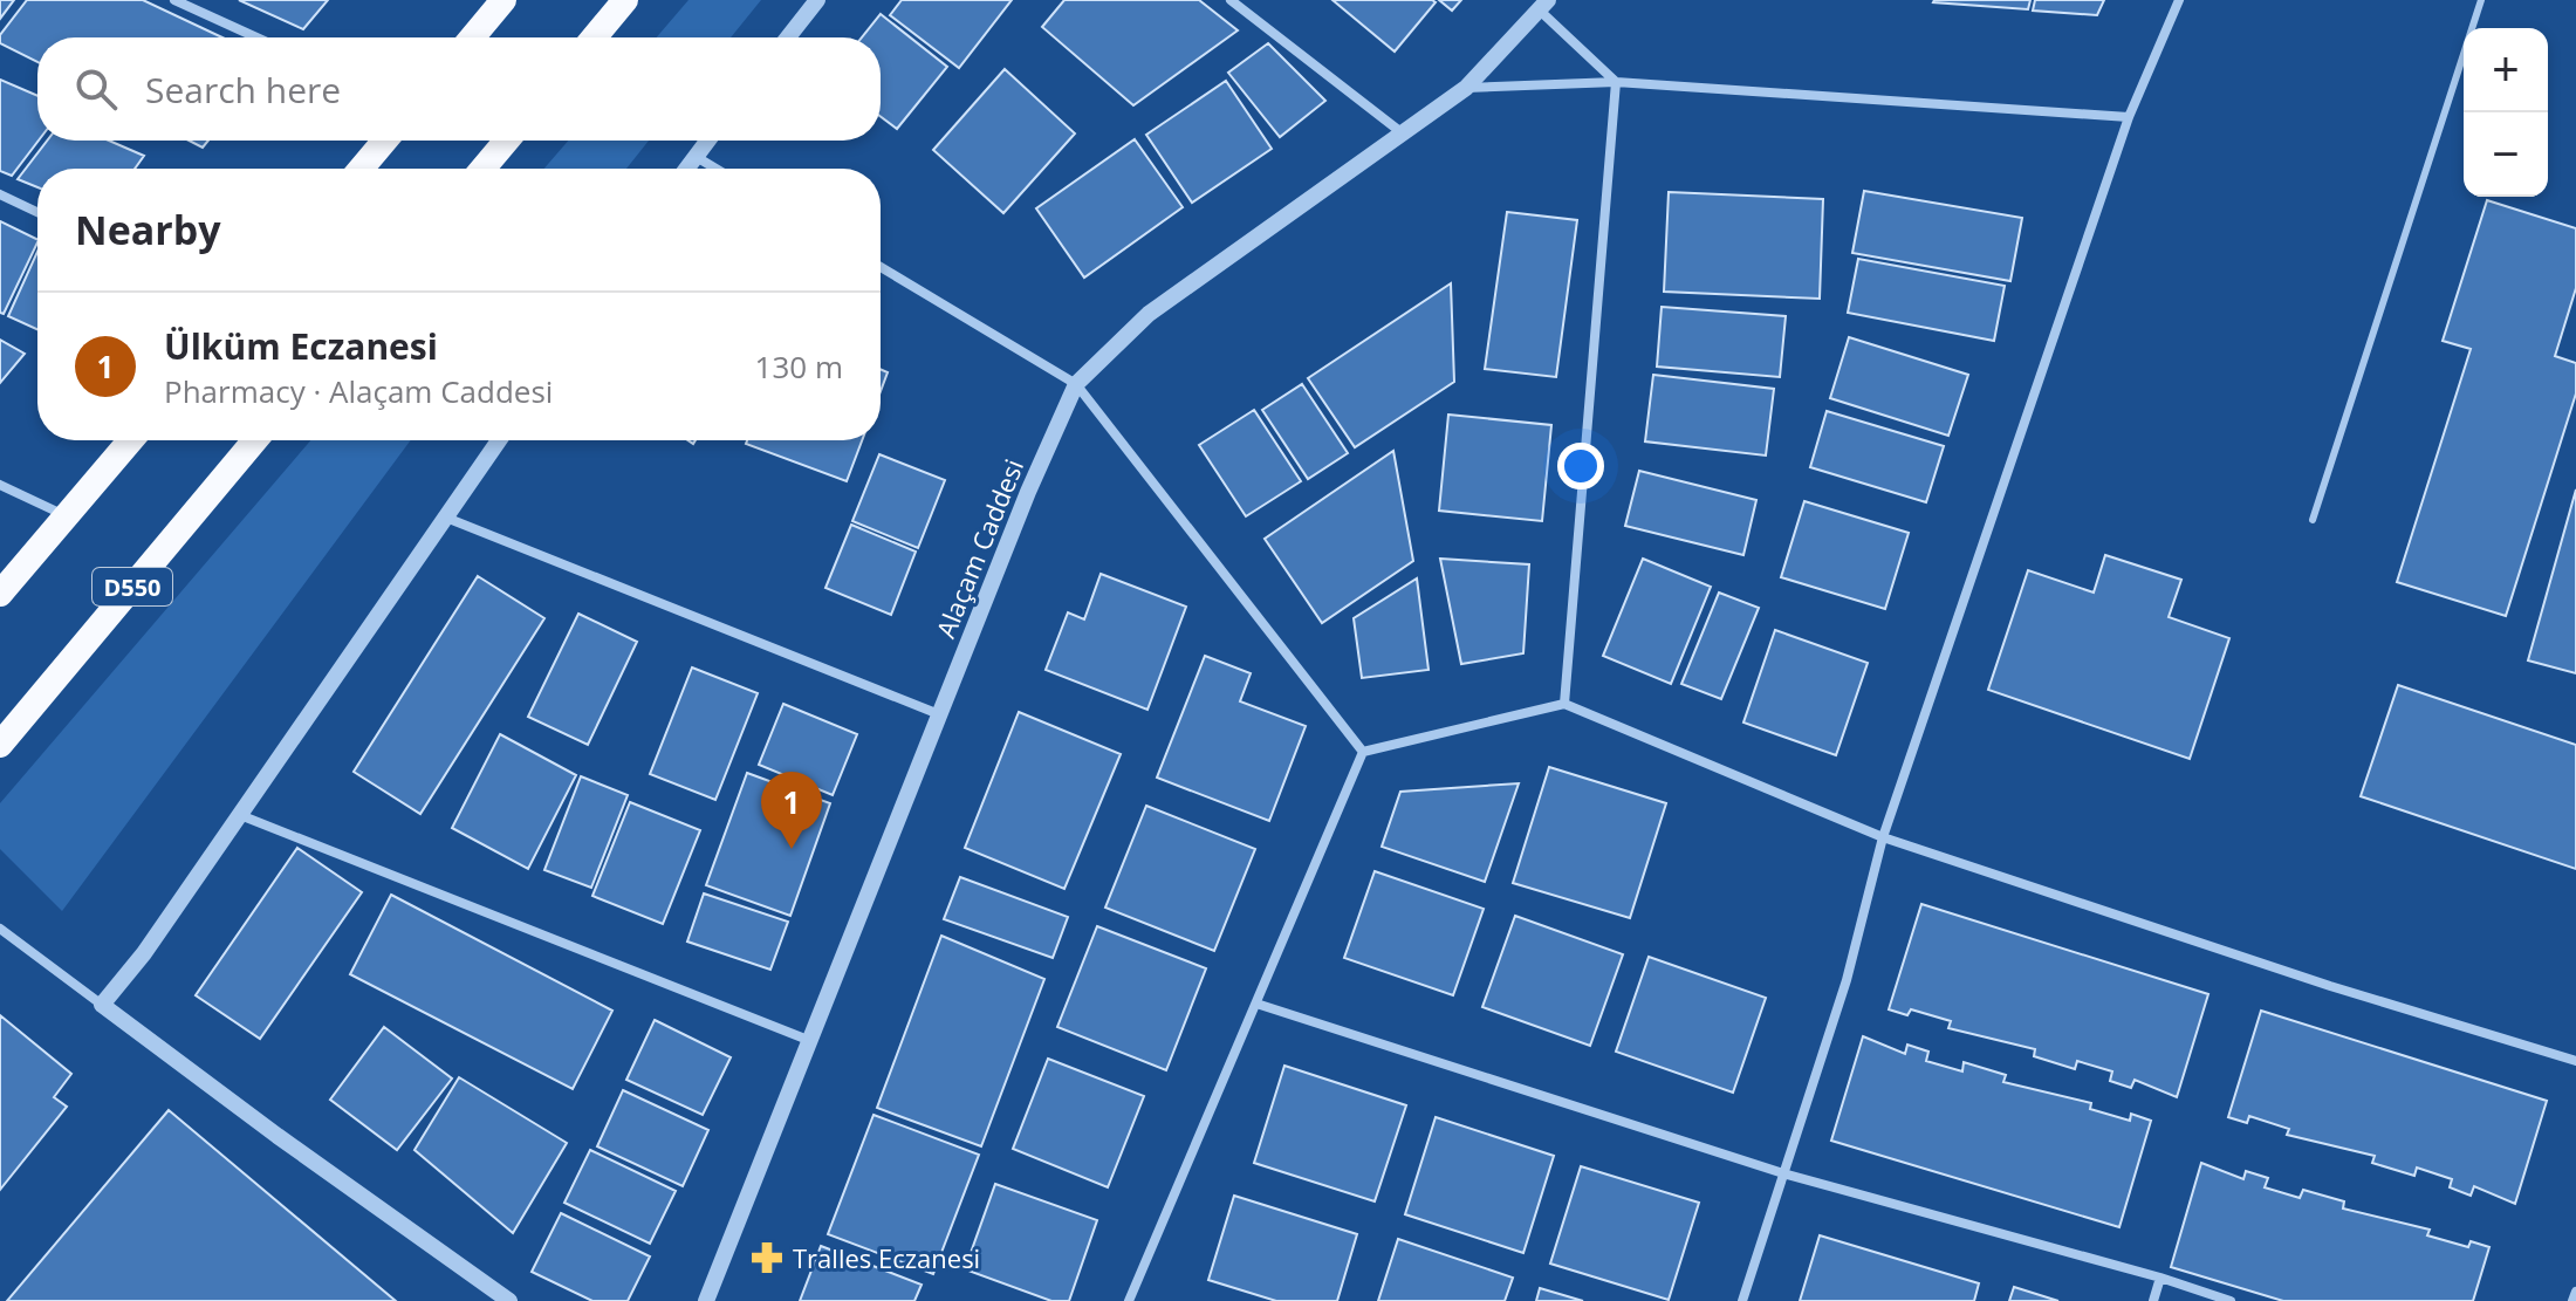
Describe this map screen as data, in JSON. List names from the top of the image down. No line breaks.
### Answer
{"streets":{"highway":["D550"],"street":["Alaçam Caddesi"]},"places":{"pharmacy":["Tralles Eczanesi"]},"page":{"map_buttons":["+","−"],"search":"Search here","heading":"Nearby","list":[{"mark":"1","name":"Ülküm Eczanesi","note":"Pharmacy · Alaçam Caddesi","value":"130 m"}],"pins":"1"}}
